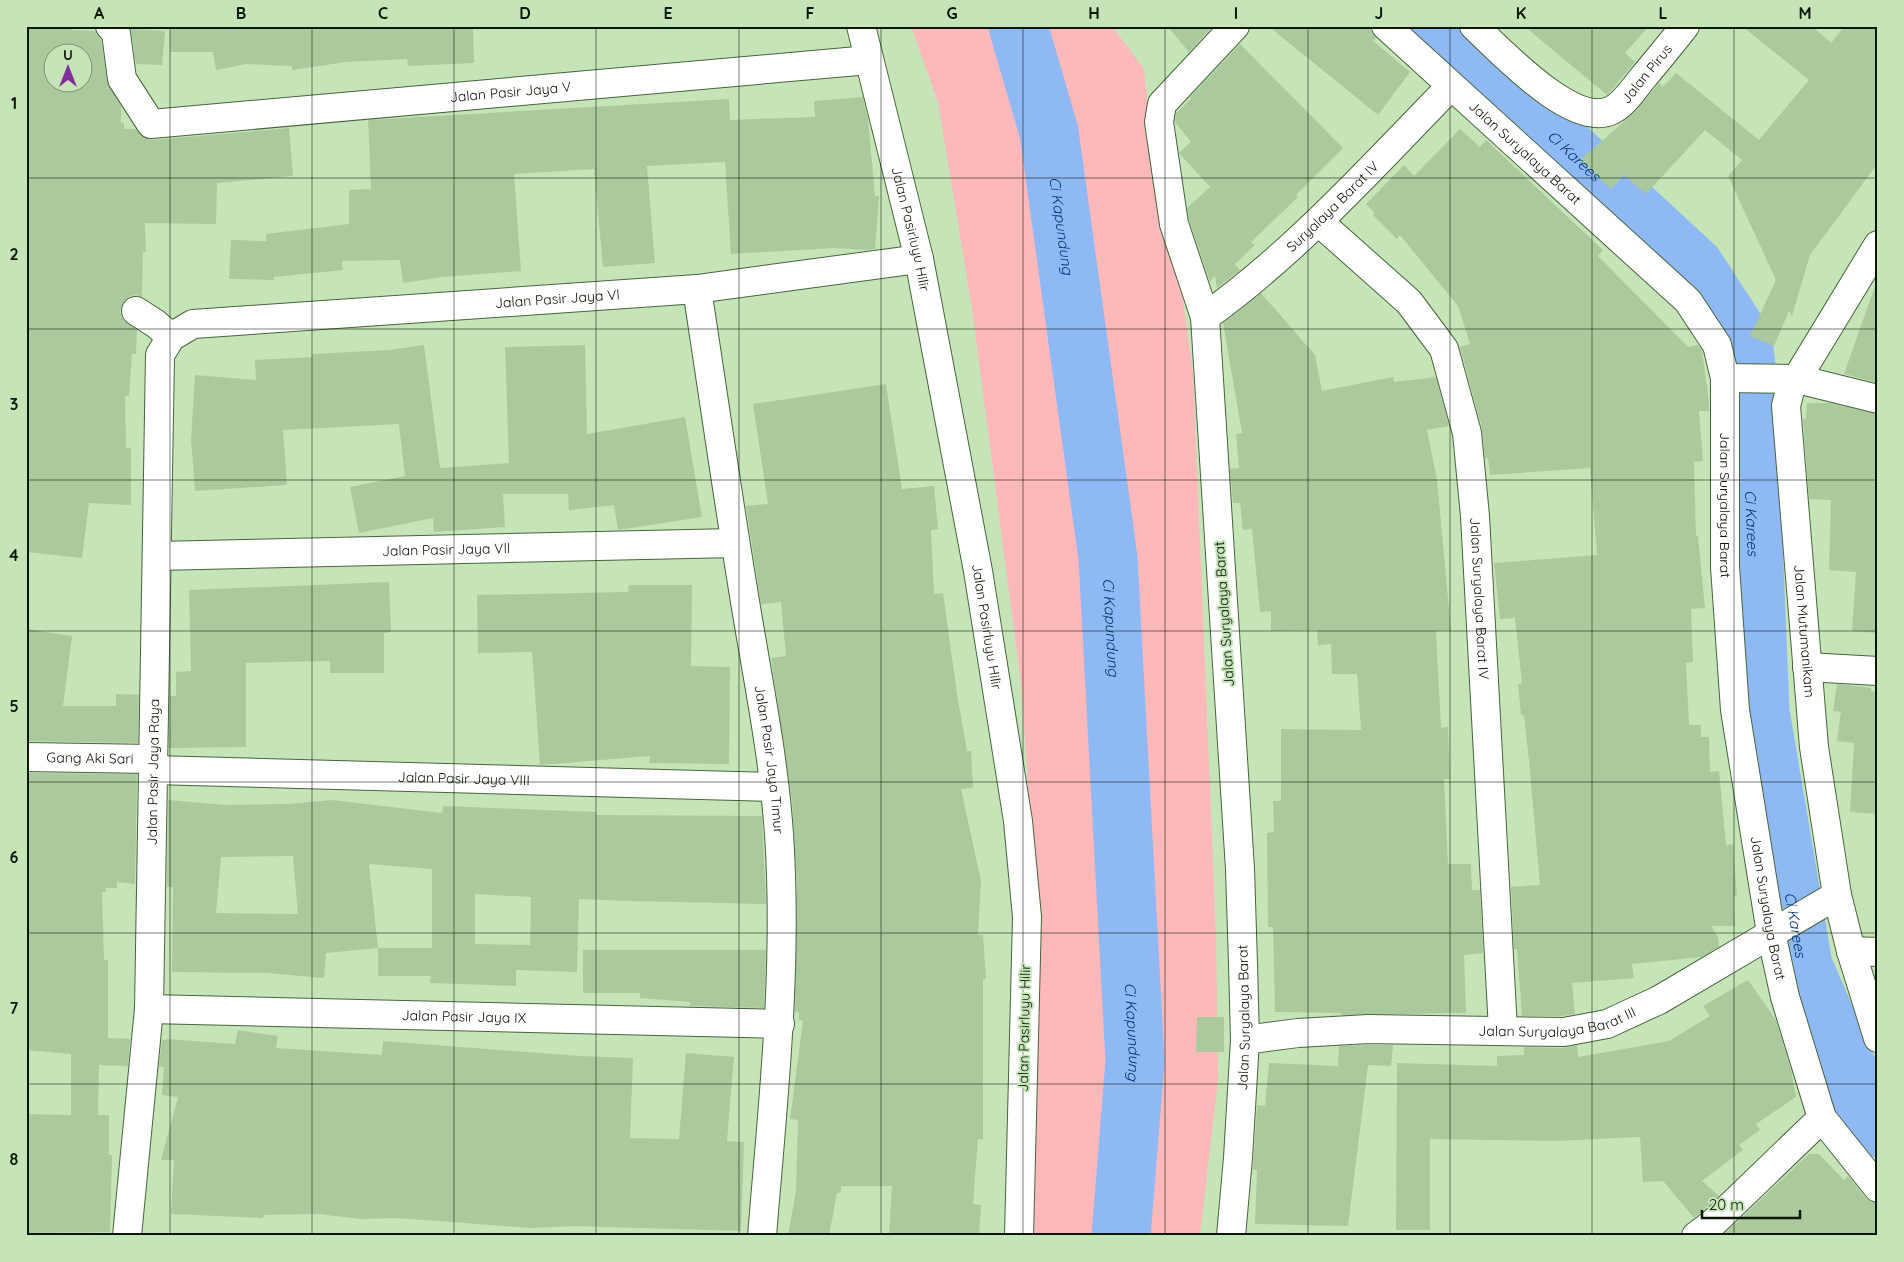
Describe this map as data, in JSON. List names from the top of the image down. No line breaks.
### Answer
{"streets":{"street":["Jalan Pirus","Jalan Pasir Jaya V","Jalan Suryalaya Barat","Suryalaya Barat IV","Jalan Pasirluyu Hilir","Jalan Pasir Jaya Vl","Jalan Pasir Jaya Vll","Jalan Suryalaya Barat IV","Jalan Mutumanikam","Gang Aki Sari","Jalan Pasir Jaya Timur","Jalan Pasir Jaya Raya","Jalan Pasir Jaya VIII","Jalan Pasir Jaya IX","Jalan Suryalaya Barat III"]},"crossings":[["Jalan Pasir Jaya V","Jalan Pasirluyu Hilir"],["Jalan Suryalaya Barat","Suryalaya Barat IV"],["Jalan Suryalaya Barat","Jalan Suryalaya Barat III"],["Suryalaya Barat IV","Jalan Suryalaya Barat IV"],["Jalan Pasirluyu Hilir","Jalan Pasir Jaya Vl"],["Jalan Pasir Jaya Vl","Jalan Pasir Jaya Timur"],["Jalan Pasir Jaya Vl","Jalan Pasir Jaya Raya"],["Jalan Pasir Jaya Vll","Jalan Pasir Jaya Timur"],["Jalan Pasir Jaya Vll","Jalan Pasir Jaya Raya"],["Jalan Suryalaya Barat IV","Jalan Suryalaya Barat III"],["Jalan Mutumanikam","Jalan Suryalaya Barat III"],["Gang Aki Sari","Jalan Pasir Jaya Raya"],["Gang Aki Sari","Jalan Pasir Jaya VIII"],["Jalan Pasir Jaya Timur","Jalan Pasir Jaya VIII"],["Jalan Pasir Jaya Timur","Jalan Pasir Jaya IX"],["Jalan Pasir Jaya Raya","Jalan Pasir Jaya VIII"],["Jalan Pasir Jaya Raya","Jalan Pasir Jaya IX"]],"water":["Ci Karees","Ci Kapundung"],"scale_bar":"20 m","north":"top","grid":{"columns":["A","B","C","D","E","F","G","H","I","J","K","L","M"],"rows":["1","2","3","4","5","6","7","8"]}}
